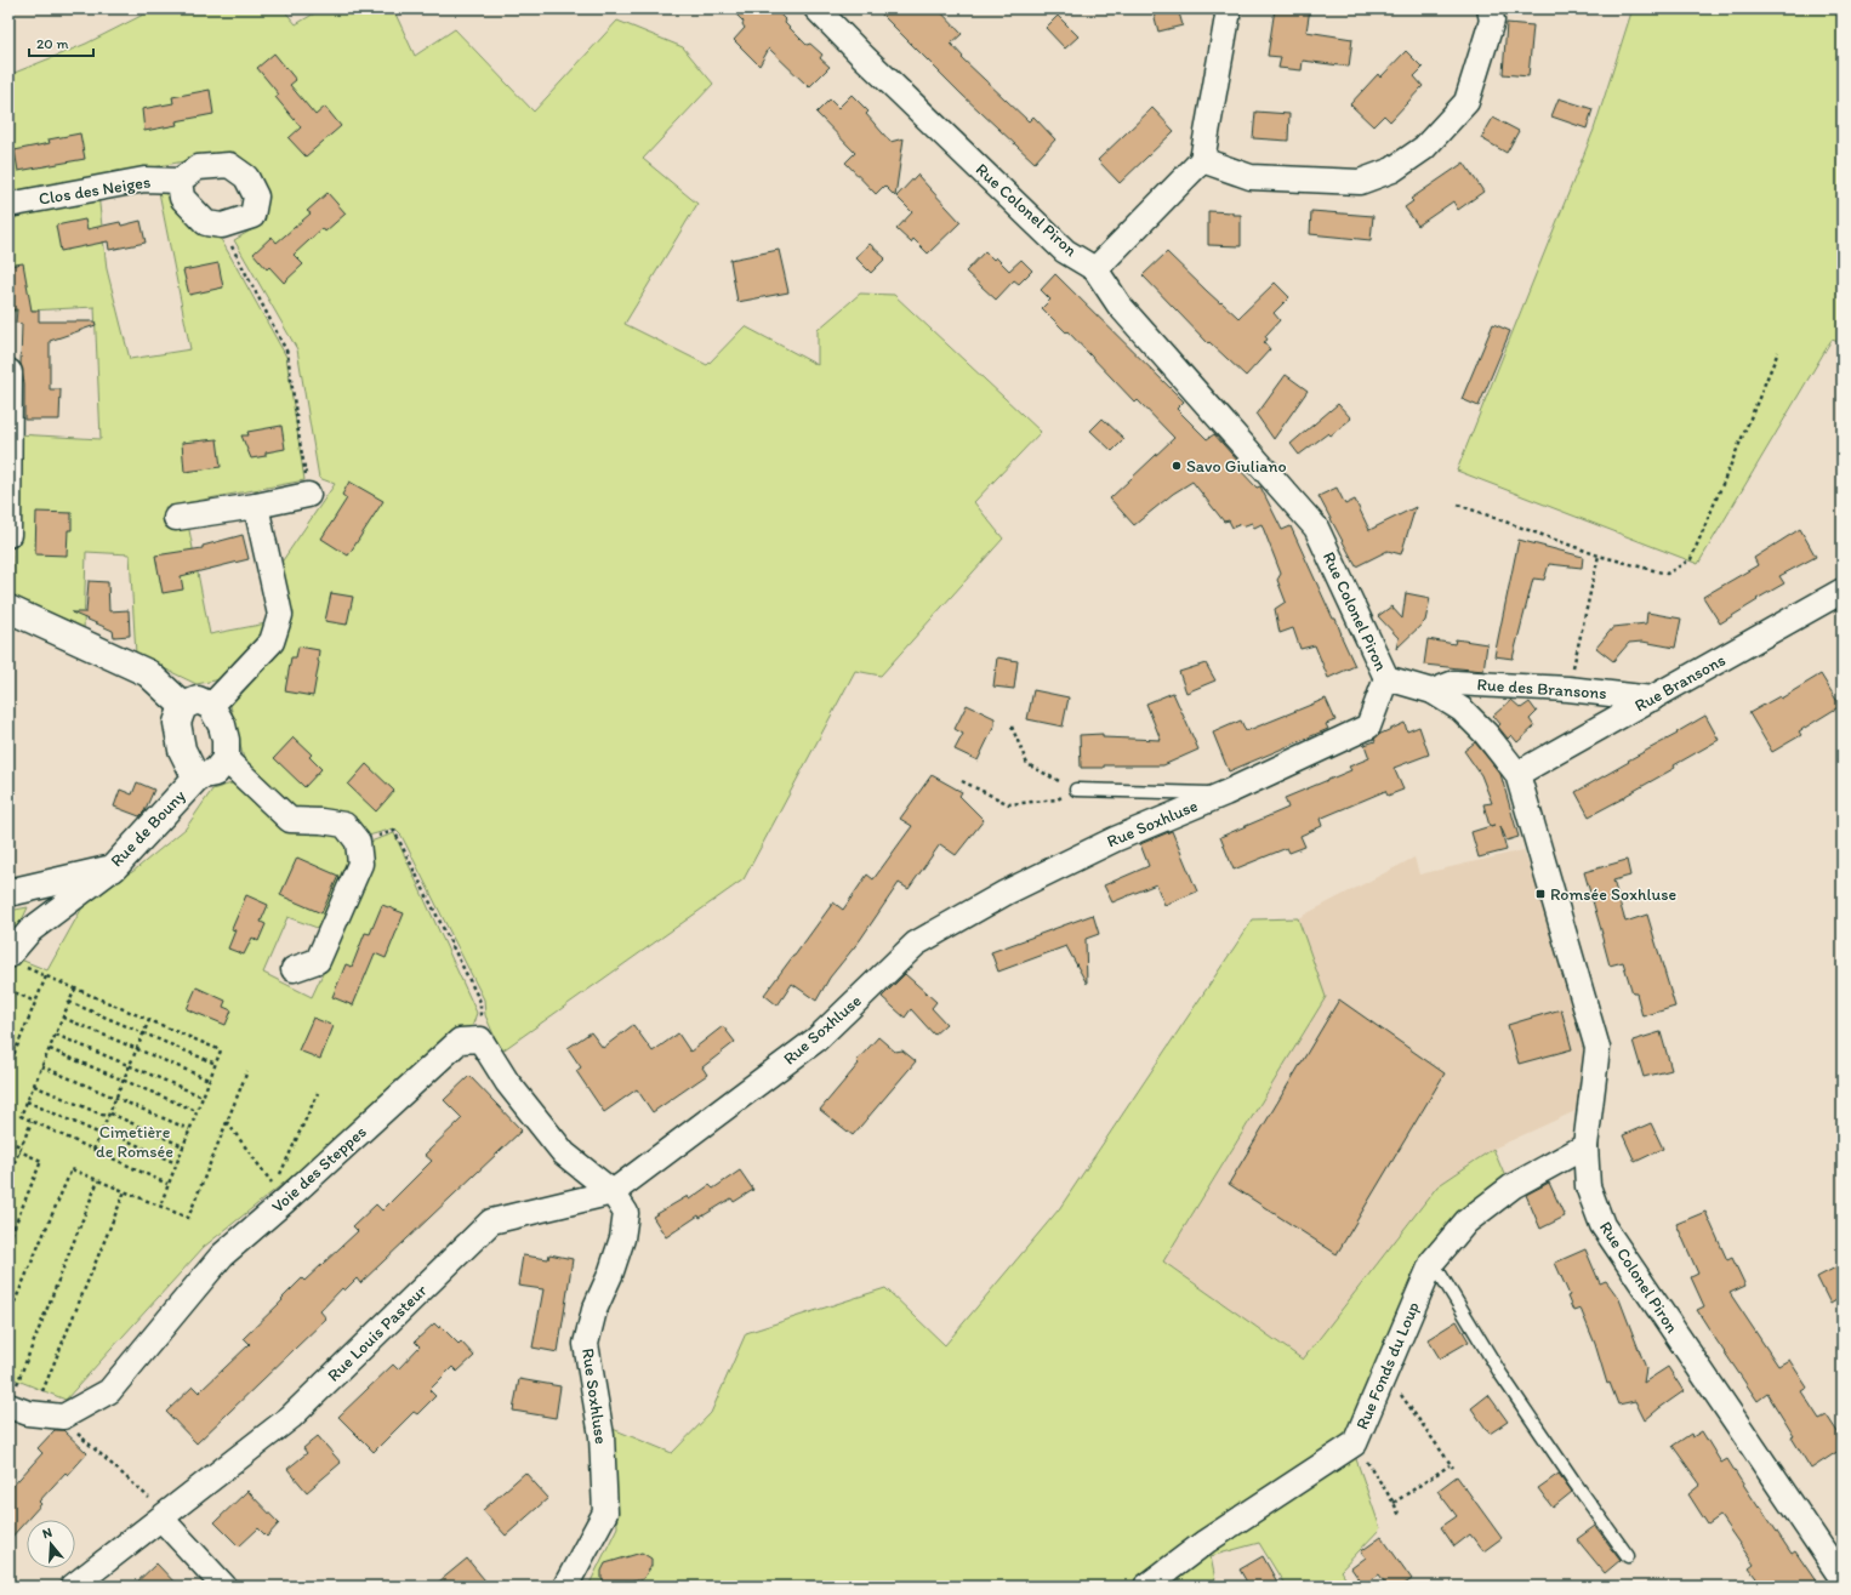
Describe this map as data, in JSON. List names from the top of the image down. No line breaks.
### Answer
{"streets":{"street":["Clos des Neiges","Rue Colonel Piron","Rue Bransons","Rue des Bransons","Rue Soxhluse","Rue de Bouny","Voie des Steppes","Rue Louis Pasteur","Rue Fonds du Loup"]},"crossings":[["Rue Colonel Piron","Rue Bransons"],["Rue Colonel Piron","Rue des Bransons"],["Rue Colonel Piron","Rue Soxhluse"],["Rue Colonel Piron","Rue Fonds du Loup"],["Rue Bransons","Rue des Bransons"],["Rue Soxhluse","Rue Louis Pasteur"]],"parks":["Cimetière de Romsée"],"places":{"other":["Savo Giuliano"],"transit":["Romsée Soxhluse"]},"scale_bar":"20 m","north":"top"}
